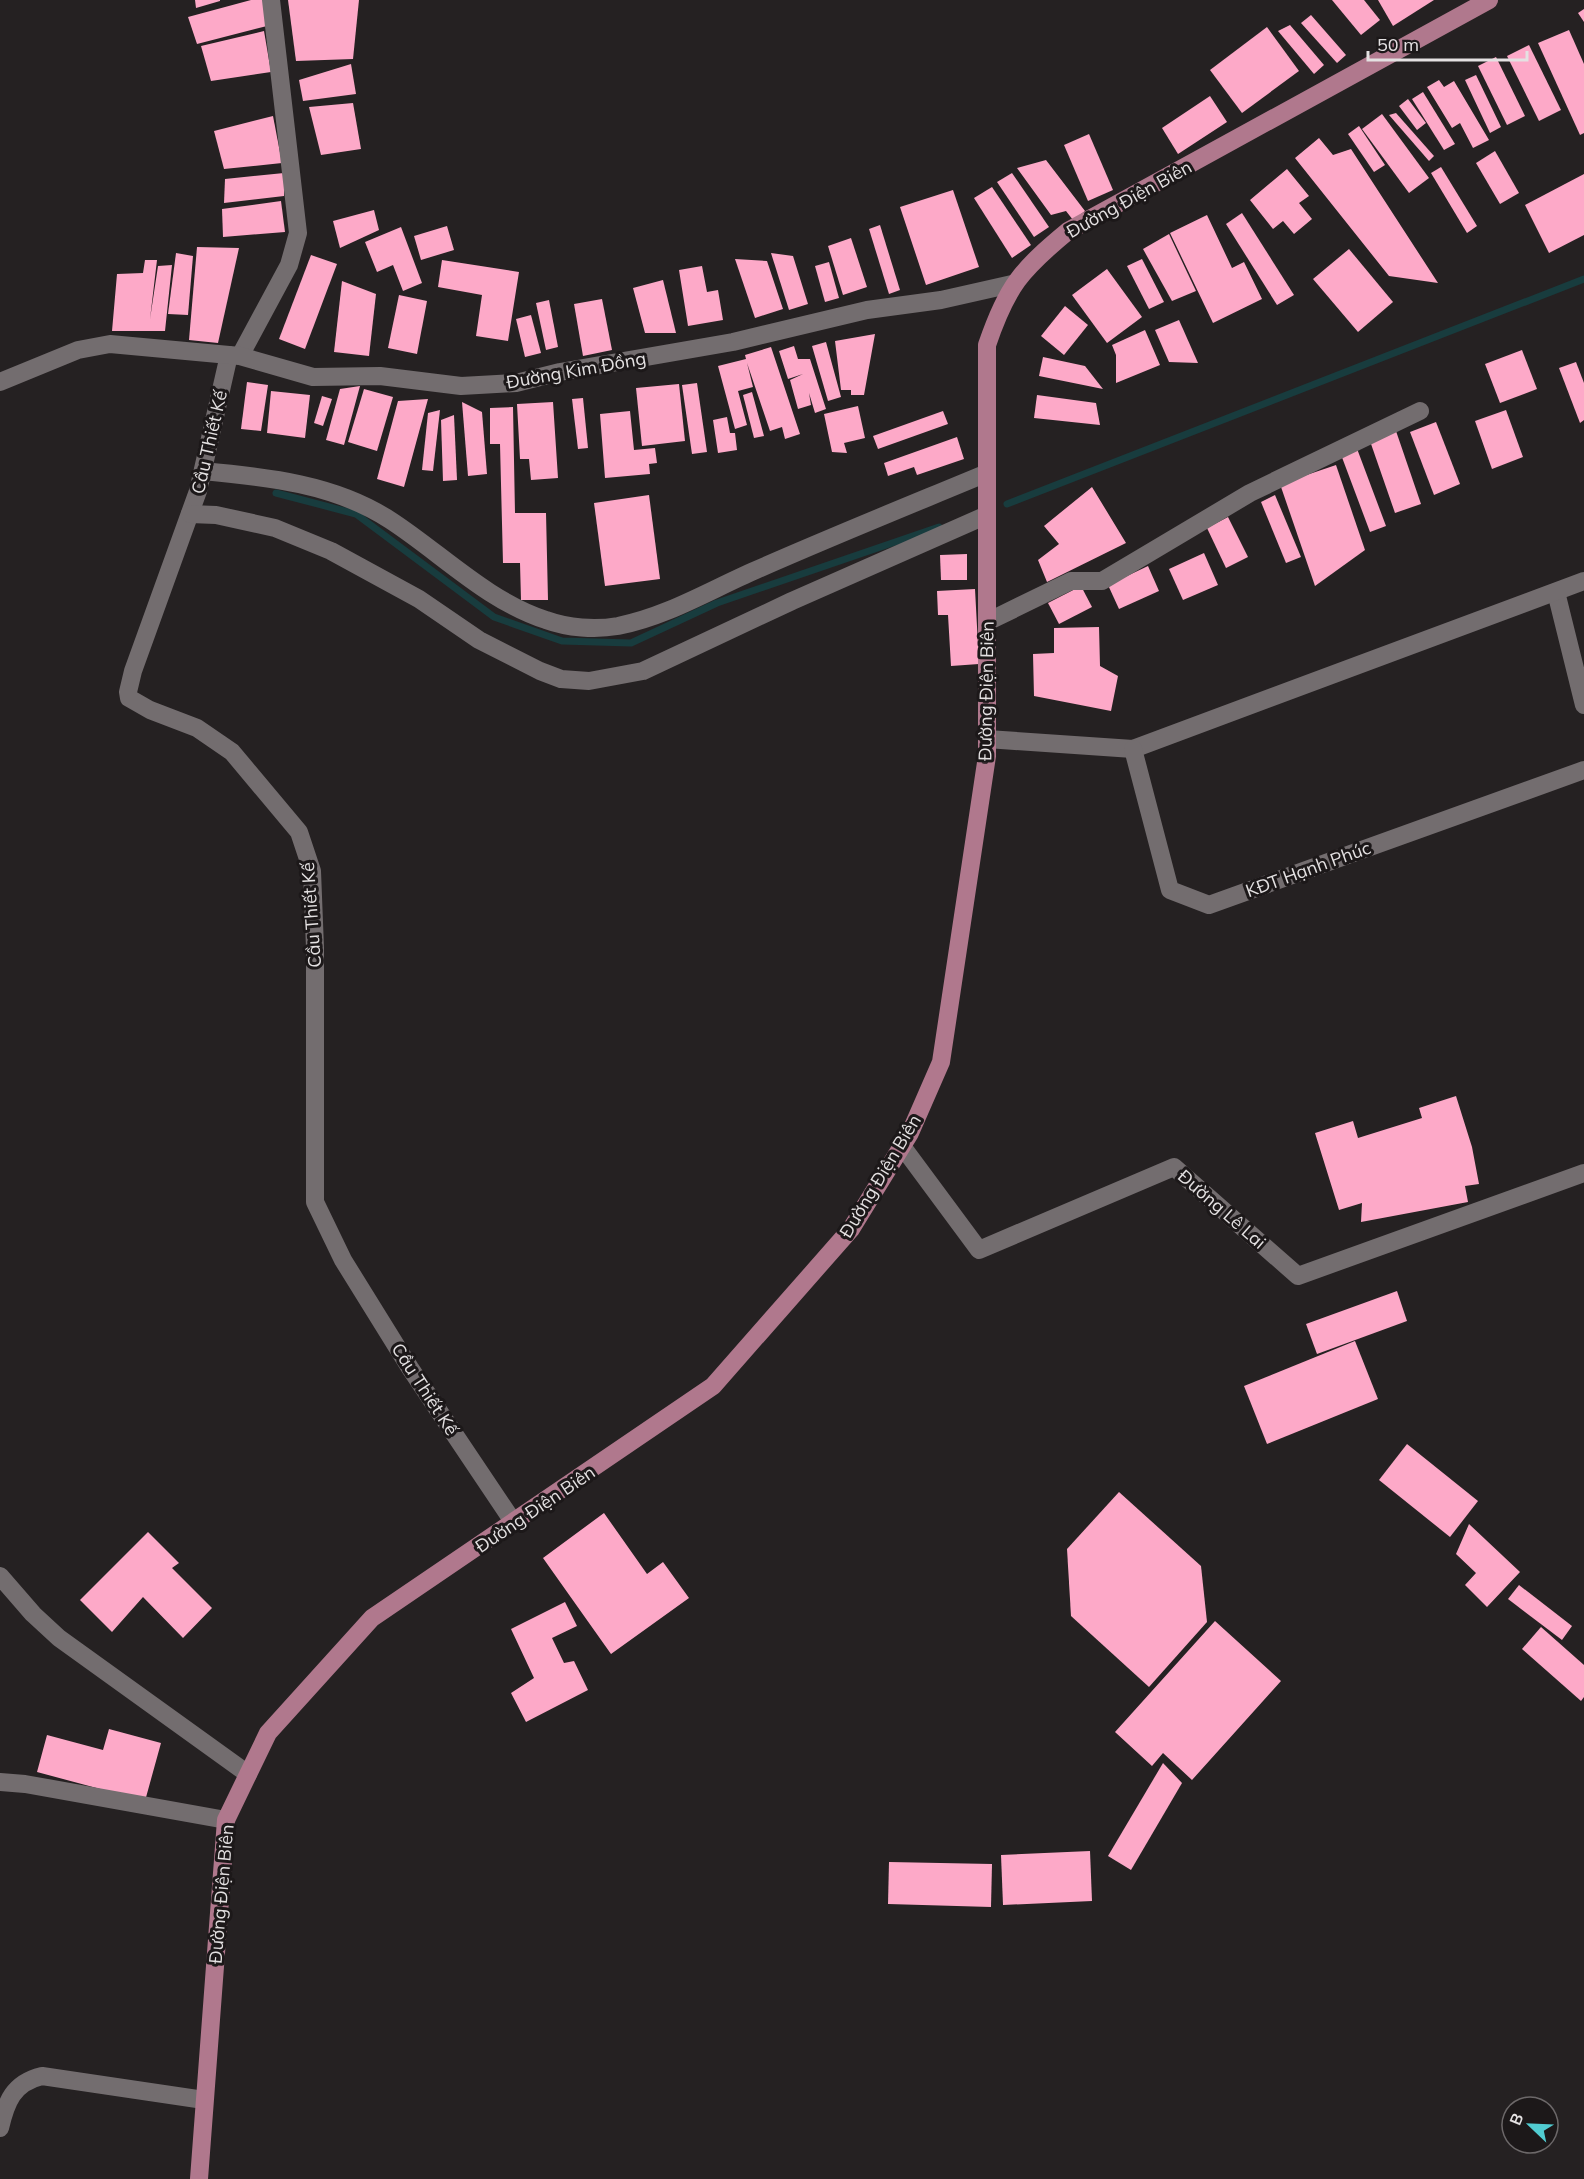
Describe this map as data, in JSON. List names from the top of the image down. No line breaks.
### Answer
{"streets":{"main road":["Đường Điện Biên"],"street":["Đường Kim Đồng","Cầu Thiết Kế","KĐT Hạnh Phúc","Đường Lê Lai"]},"crossings":[["Đường Điện Biên","Đường Kim Đồng"],["Đường Điện Biên","Cầu Thiết Kế"],["Đường Điện Biên","Đường Lê Lai"],["Đường Kim Đồng","Cầu Thiết Kế"]],"scale_bar":"50 m","north":"top left"}
